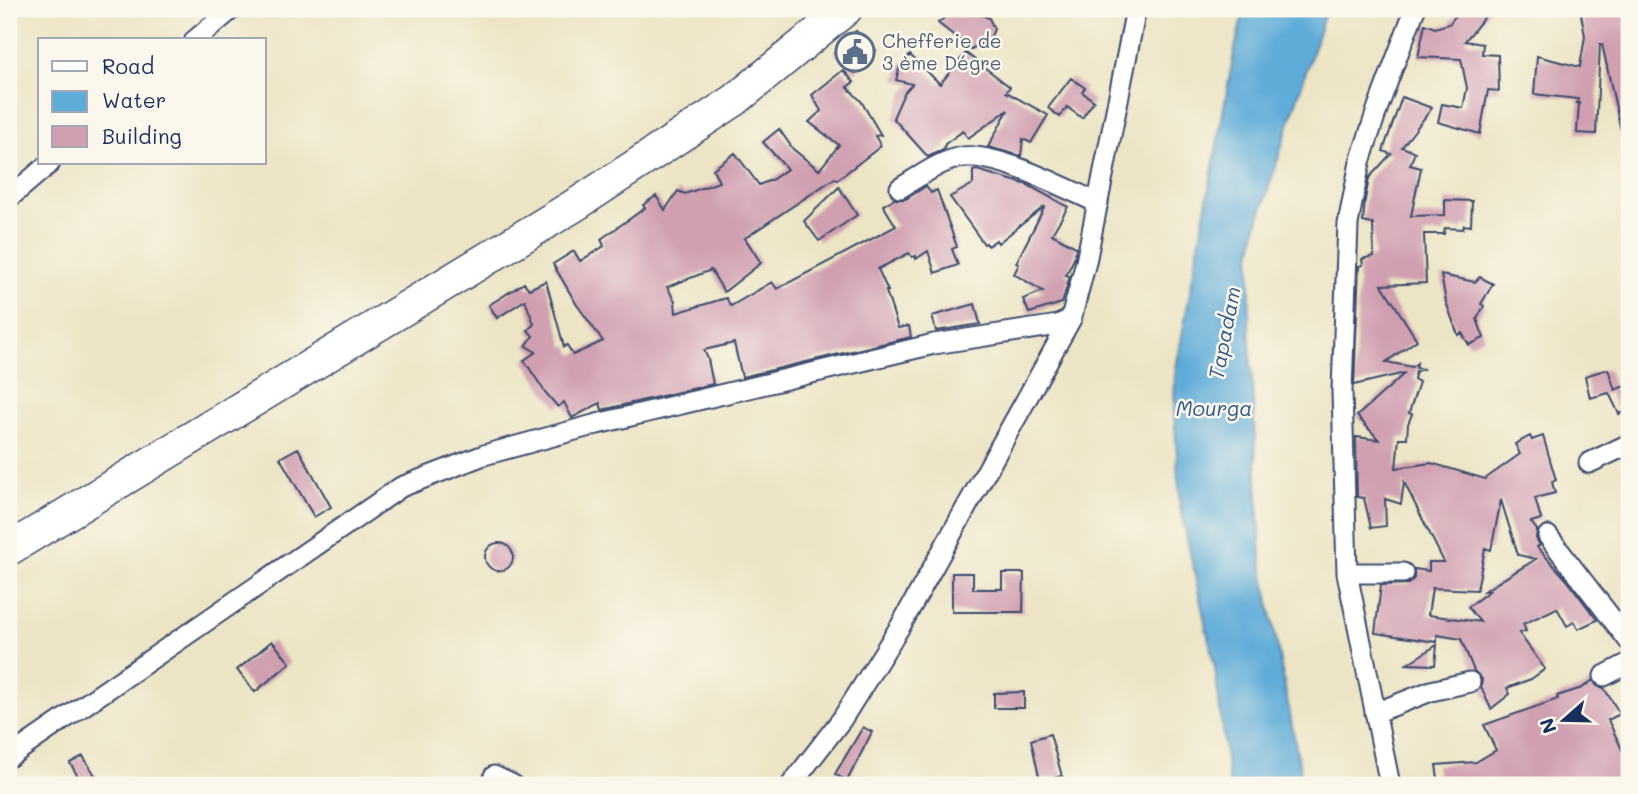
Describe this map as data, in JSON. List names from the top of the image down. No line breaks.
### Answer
{"water":["Tapadam","Mourga"],"places":{"public building":["Chefferie de 3 ème Dégre"]},"legend":["Road","Water","Building"],"north":"left"}
